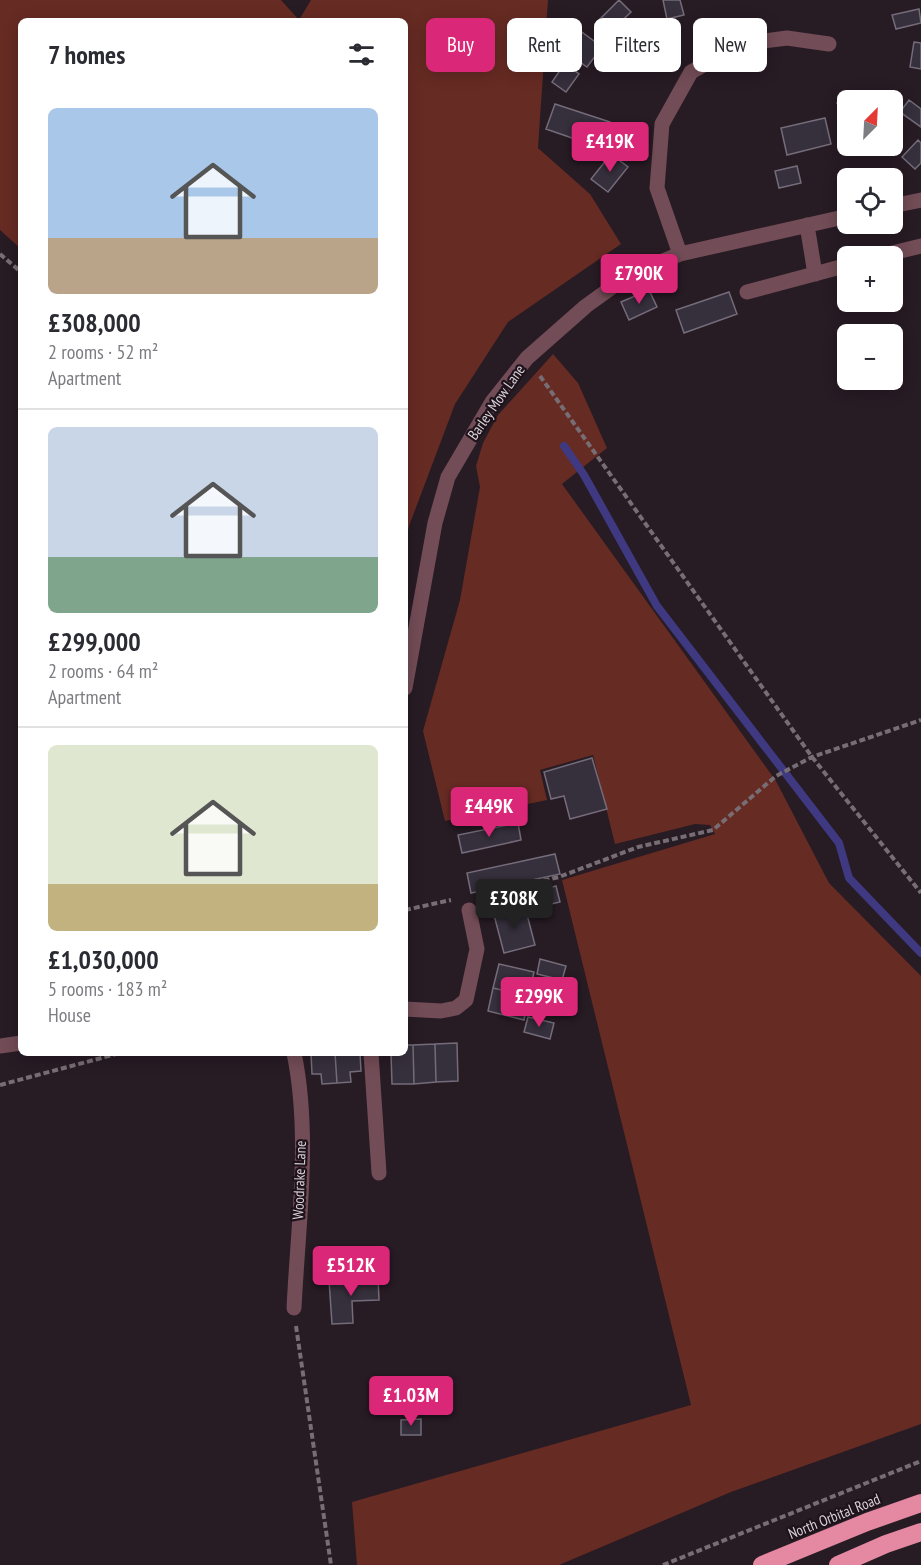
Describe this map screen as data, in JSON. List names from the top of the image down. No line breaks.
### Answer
{"streets":{"highway":["North Orbital Road"],"street":["Barley Mow Lane","Woodrake Lane"]},"north":"top right","page":{"chip":["Buy","Rent","Filters","New"],"heading":"7 homes","map_buttons":["+","−"],"list":[{"name":"£308,000","note":"2 rooms · 52 m² · Apartment"},{"name":"£299,000","note":"2 rooms · 64 m² · Apartment"},{"name":"£1,030,000","note":"5 rooms · 183 m² · House"}],"price":["£419K","£790K","£449K","£308K","£299K","£512K","£1.03M"]}}
